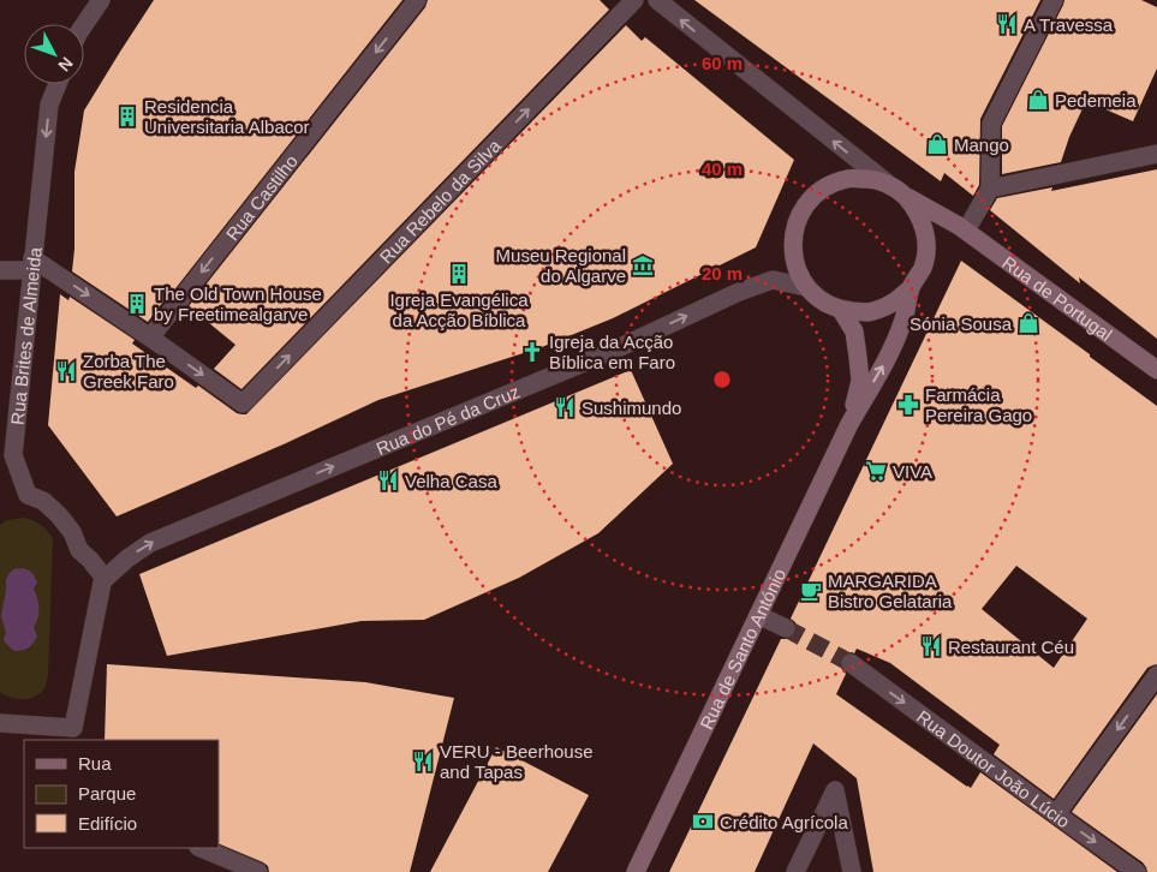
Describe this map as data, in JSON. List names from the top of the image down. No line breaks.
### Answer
{"streets":{"street":["Rua Castilho","Rua Rebelo da Silva","Rua de Portugal","Rua Brites de Almeida","Rua do Pé da Cruz","Rua de Santo António","Rua Doutor João Lúcio"]},"crossings":[["Rua Castilho","Rua Rebelo da Silva"],["Rua de Portugal","Rua do Pé da Cruz"],["Rua Brites de Almeida","Rua do Pé da Cruz"]],"one_way":["Rua Castilho","Rua Rebelo da Silva","Rua do Pé da Cruz","Rua Doutor João Lúcio"],"places":{"restaurant":["A Travessa","Zorba The Greek Faro","Sushimundo","Velha Casa","Restaurant Céu","VERU - Beerhouse and Tapas"],"shop":["Pedemeia","Mango","Sónia Sousa"],"building":["Residencia Universitaria Albacor","Igreja Evangélica da Acção Bíblica","The Old Town House by Freetimealgarve"],"museum":["Museu Regional do Algarve"],"church":["Igreja da Acção Bíblica em Faro"],"pharmacy":["Farmácia Pereira Gago"],"supermarket":["VIVA"],"cafe":["MARGARIDA Bistro Gelataria"],"bank":["Crédito Agrícola"]},"legend":["Rua","Parque","Edifício"],"north":"bottom right","rings":["60 m","40 m","20 m"]}
